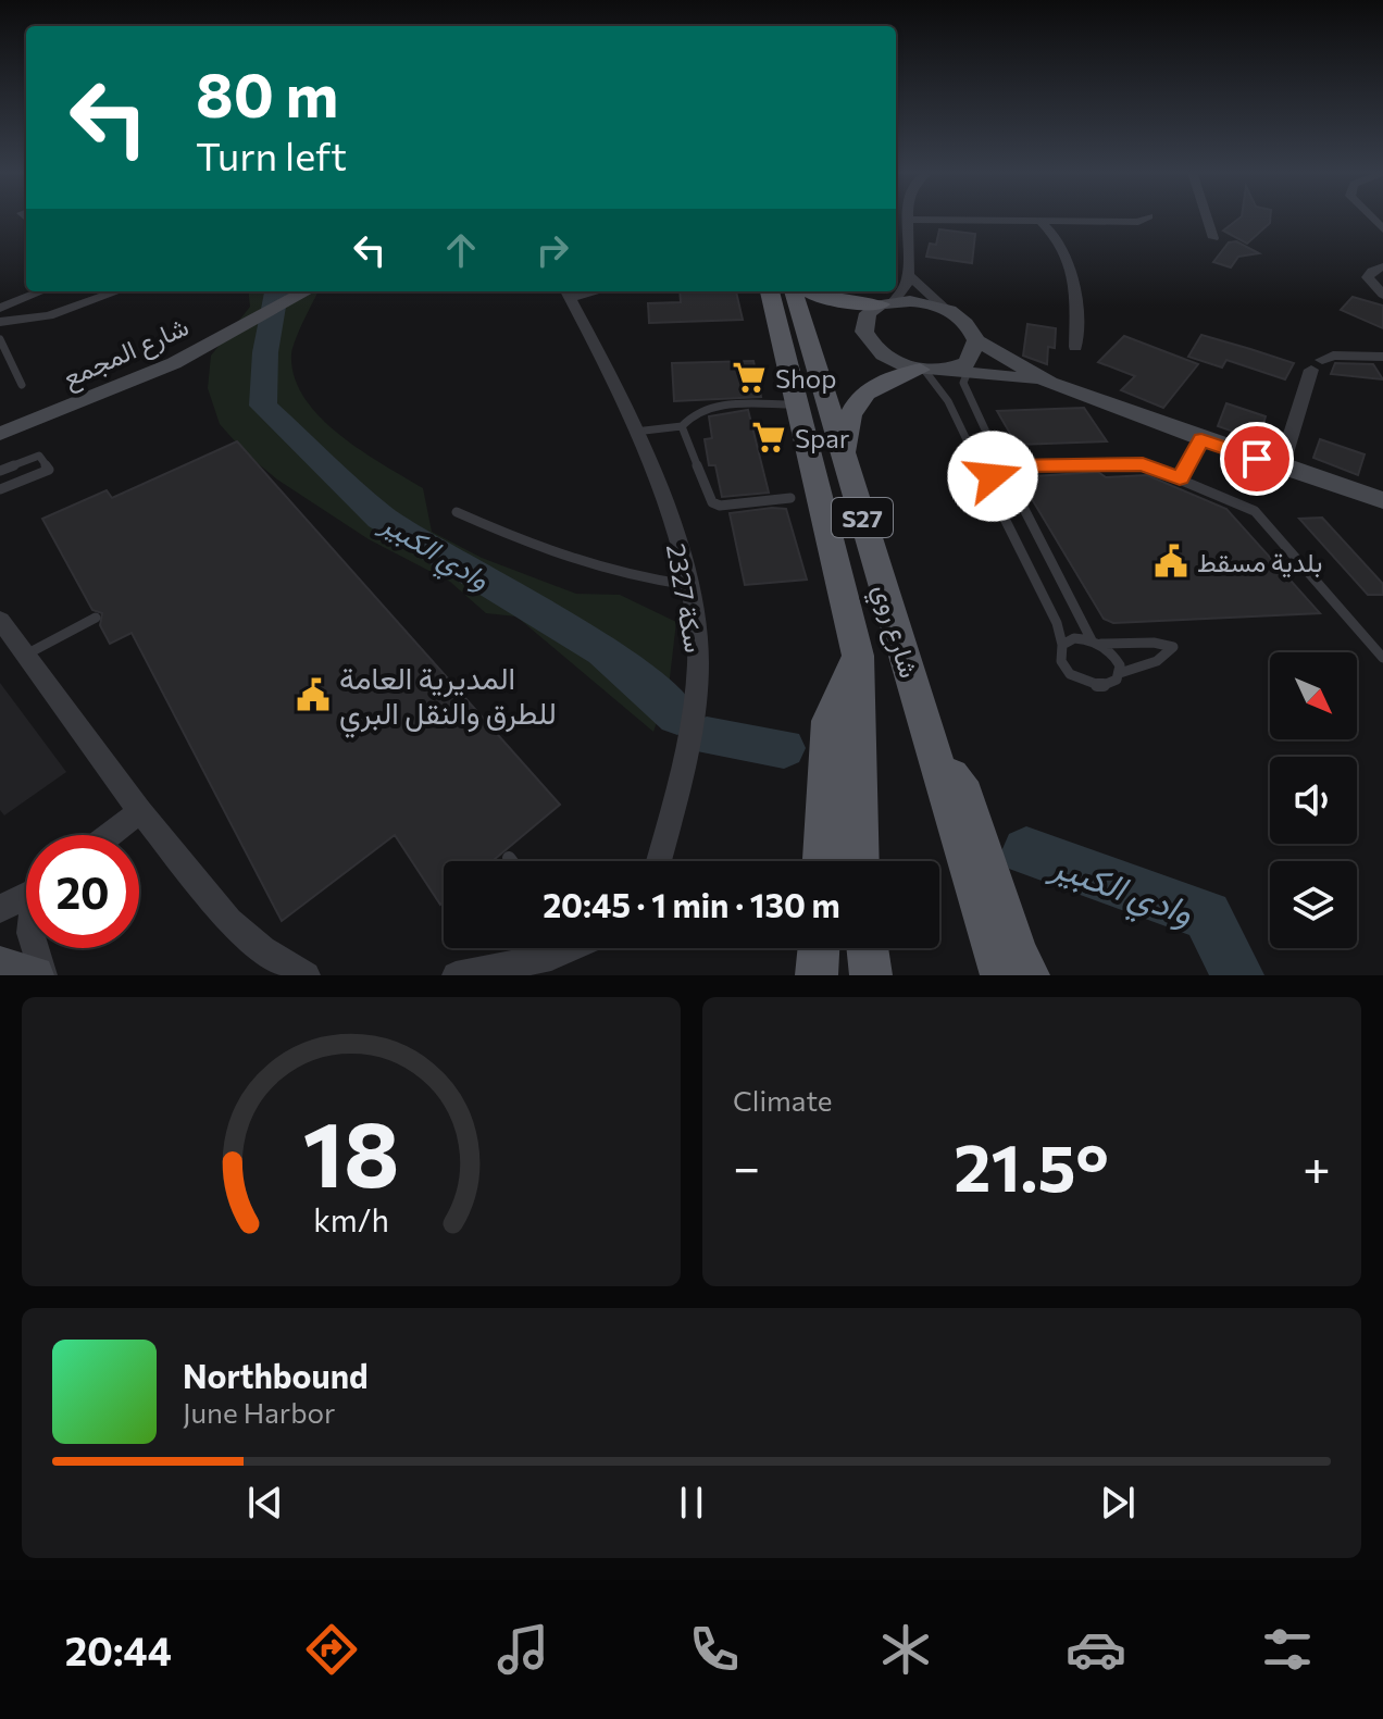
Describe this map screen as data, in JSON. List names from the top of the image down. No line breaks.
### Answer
{"streets":{"main road":["S27","شارع روي"],"street":["شارع المجمع","سكة 2327"]},"water":["وادي الكبير"],"places":{"supermarket":["Shop","Spar"],"public building":["بلدية مسقط","المديرية العامة للطرق والنقل البري"]},"north":"bottom right","page":{"turn":["80 m","Turn left"],"limit":"20","trip":"20:45 · 1 min · 130 m","tile":"Climate","heat":["−","21.5°","+"],"song":["Northbound","June Harbor"],"tabs":"20:44","gauge":["18","km/h"]}}
